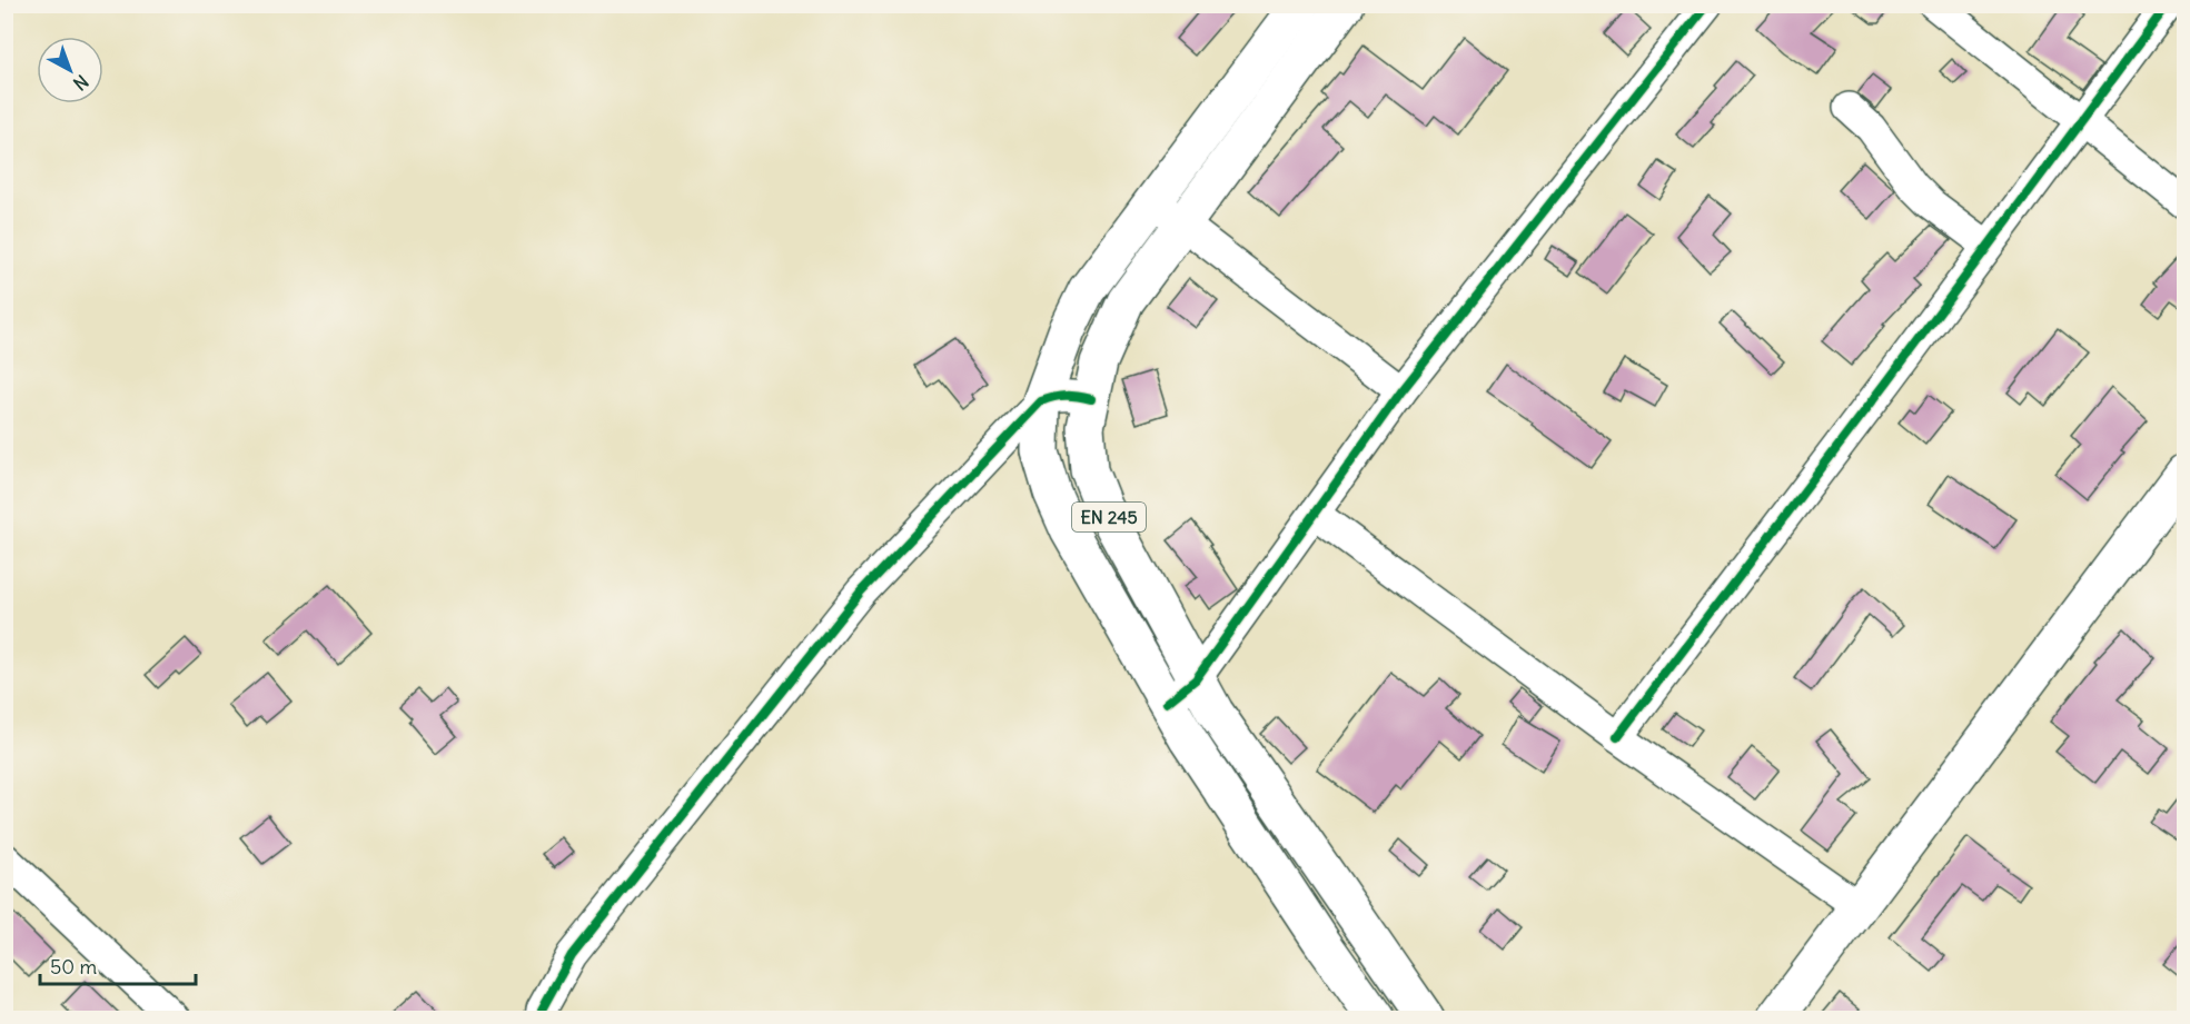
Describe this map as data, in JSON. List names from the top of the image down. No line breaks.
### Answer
{"streets":{"main road":["EN 245"]},"scale_bar":"50 m","north":"bottom right"}
